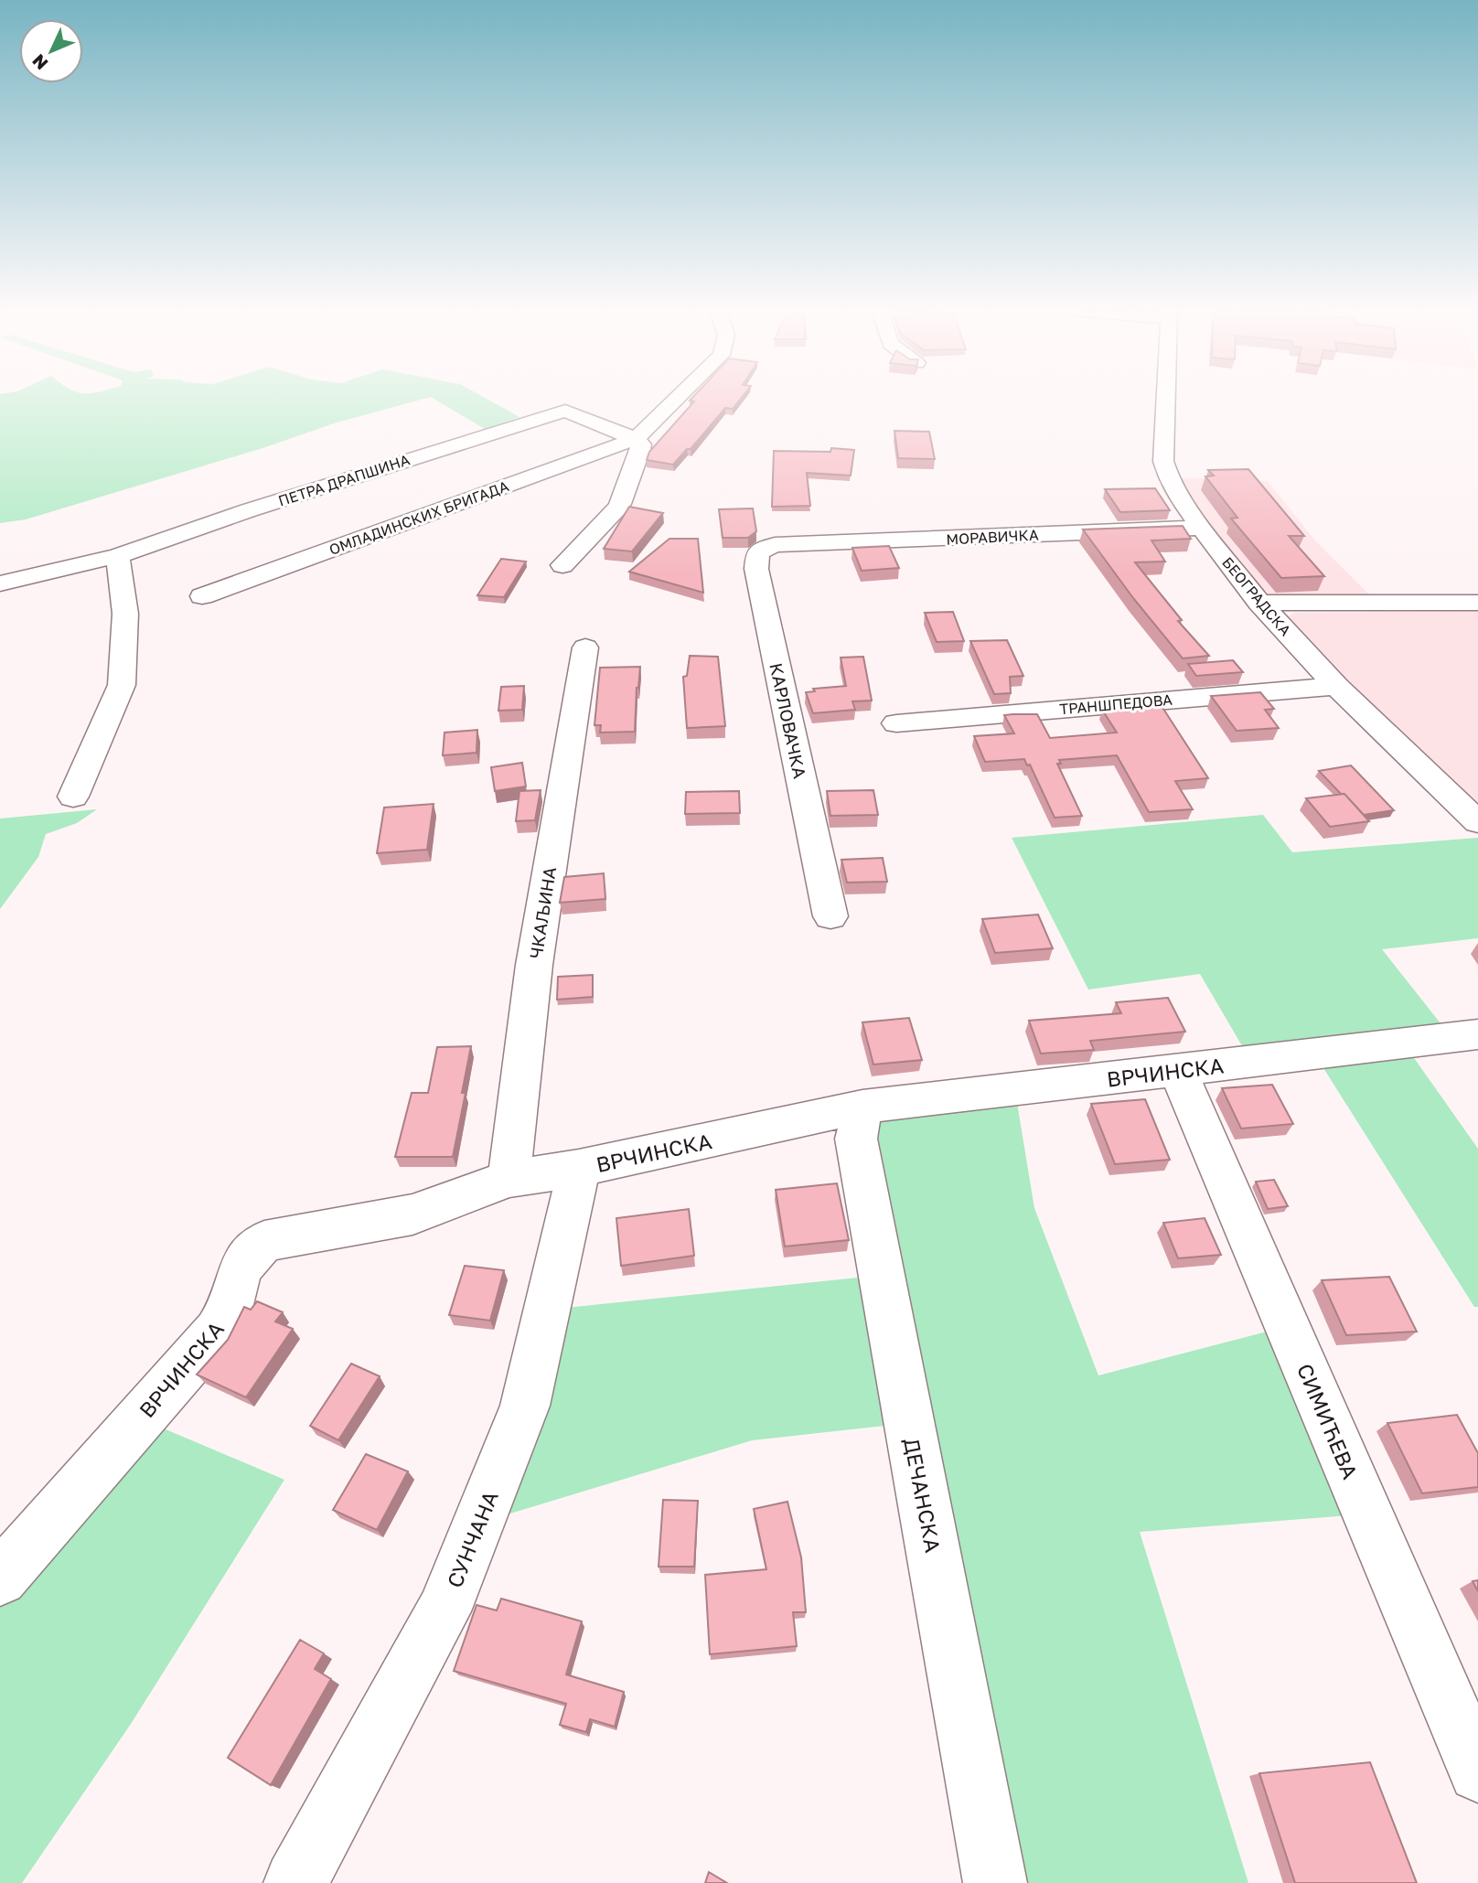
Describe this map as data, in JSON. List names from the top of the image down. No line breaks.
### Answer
{"streets":{"street":["ПЕТРА ДРАПШИНА","ОМЛАДИНСКИХ БРИГАДА","МОРАВИЧКА","БЕОГРАДСКА","ТРАНШПЕДОВА","КАРЛОВАЧКА","ЧКАЉИНА","ВРЧИНСКА","СИМИЋЕВА","ДЕЧАНСКА","СУНЧАНА"]},"crossings":[["ПЕТРА ДРАПШИНА","ОМЛАДИНСКИХ БРИГАДА"],["МОРАВИЧКА","БЕОГРАДСКА"],["МОРАВИЧКА","КАРЛОВАЧКА"],["БЕОГРАДСКА","ТРАНШПЕДОВА"],["ЧКАЉИНА","ВРЧИНСКА"],["ВРЧИНСКА","СИМИЋЕВА"],["ВРЧИНСКА","ДЕЧАНСКА"],["ВРЧИНСКА","СУНЧАНА"]],"north":"bottom left"}
